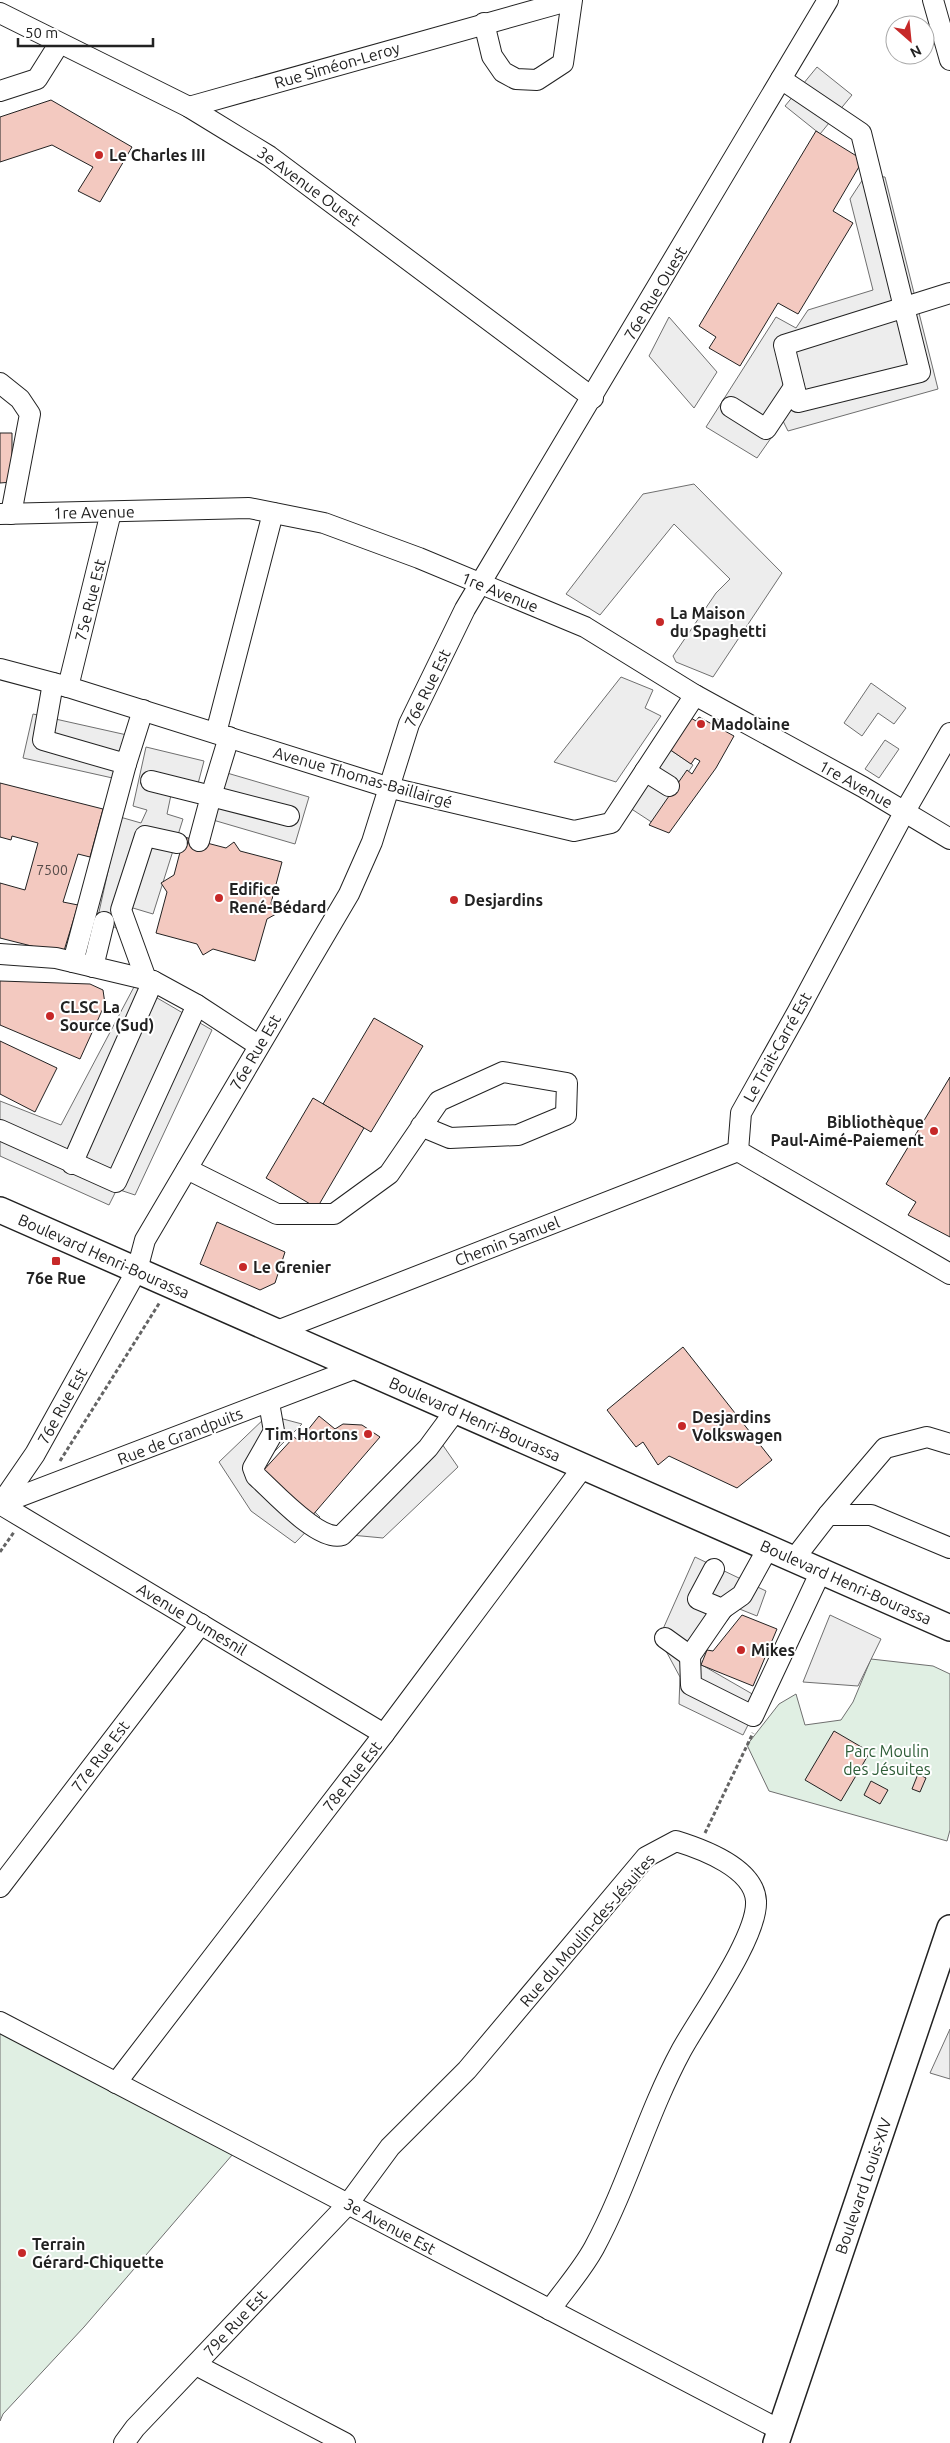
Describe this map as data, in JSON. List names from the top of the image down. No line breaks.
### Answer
{"streets":{"main road":["Boulevard Henri-Bourassa","Boulevard Louis-XIV"],"street":["Rue Siméon-Leroy","3e Avenue Ouest","76e Rue Ouest","1re Avenue","75e Rue Est","76e Rue Est","Avenue Thomas-Baillairgé","Le Trait-Carré Est","Chemin Samuel","Rue de Grandpuits","Avenue Dumesnil","77e Rue Est","78e Rue Est","Rue du Moulin-des-Jésuites","3e Avenue Est","79e Rue Est"]},"crossings":[["Rue Siméon-Leroy","3e Avenue Ouest"],["3e Avenue Ouest","76e Rue Ouest"],["76e Rue Ouest","1re Avenue"],["76e Rue Ouest","76e Rue Est"],["1re Avenue","75e Rue Est"],["1re Avenue","76e Rue Est"],["1re Avenue","Avenue Thomas-Baillairgé"],["1re Avenue","Le Trait-Carré Est"],["75e Rue Est","Avenue Thomas-Baillairgé"],["76e Rue Est","Avenue Thomas-Baillairgé"],["76e Rue Est","Boulevard Henri-Bourassa"],["76e Rue Est","Rue de Grandpuits"],["76e Rue Est","Avenue Dumesnil"],["Le Trait-Carré Est","Chemin Samuel"],["Chemin Samuel","Boulevard Henri-Bourassa"],["Boulevard Henri-Bourassa","Rue de Grandpuits"],["Boulevard Henri-Bourassa","78e Rue Est"],["Rue de Grandpuits","Avenue Dumesnil"],["Avenue Dumesnil","77e Rue Est"],["Avenue Dumesnil","78e Rue Est"],["78e Rue Est","3e Avenue Est"],["Rue du Moulin-des-Jésuites","3e Avenue Est"],["Rue du Moulin-des-Jésuites","79e Rue Est"],["Boulevard Louis-XIV","3e Avenue Est"],["3e Avenue Est","79e Rue Est"]],"parks":["Parc Moulin des Jésuites"],"places":{"other":["Le Charles III","La Maison du Spaghetti","Madolaine","Edifice René-Bédard","Desjardins","CLSC La Source (Sud)","Bibliothèque Paul-Aimé-Paiement","Le Grenier","Desjardins Volkswagen","Tim Hortons","Mikes","Terrain Gérard-Chiquette"],"transit":["76e Rue"]},"house_numbers":["7500"],"scale_bar":"50 m","north":"bottom right"}
